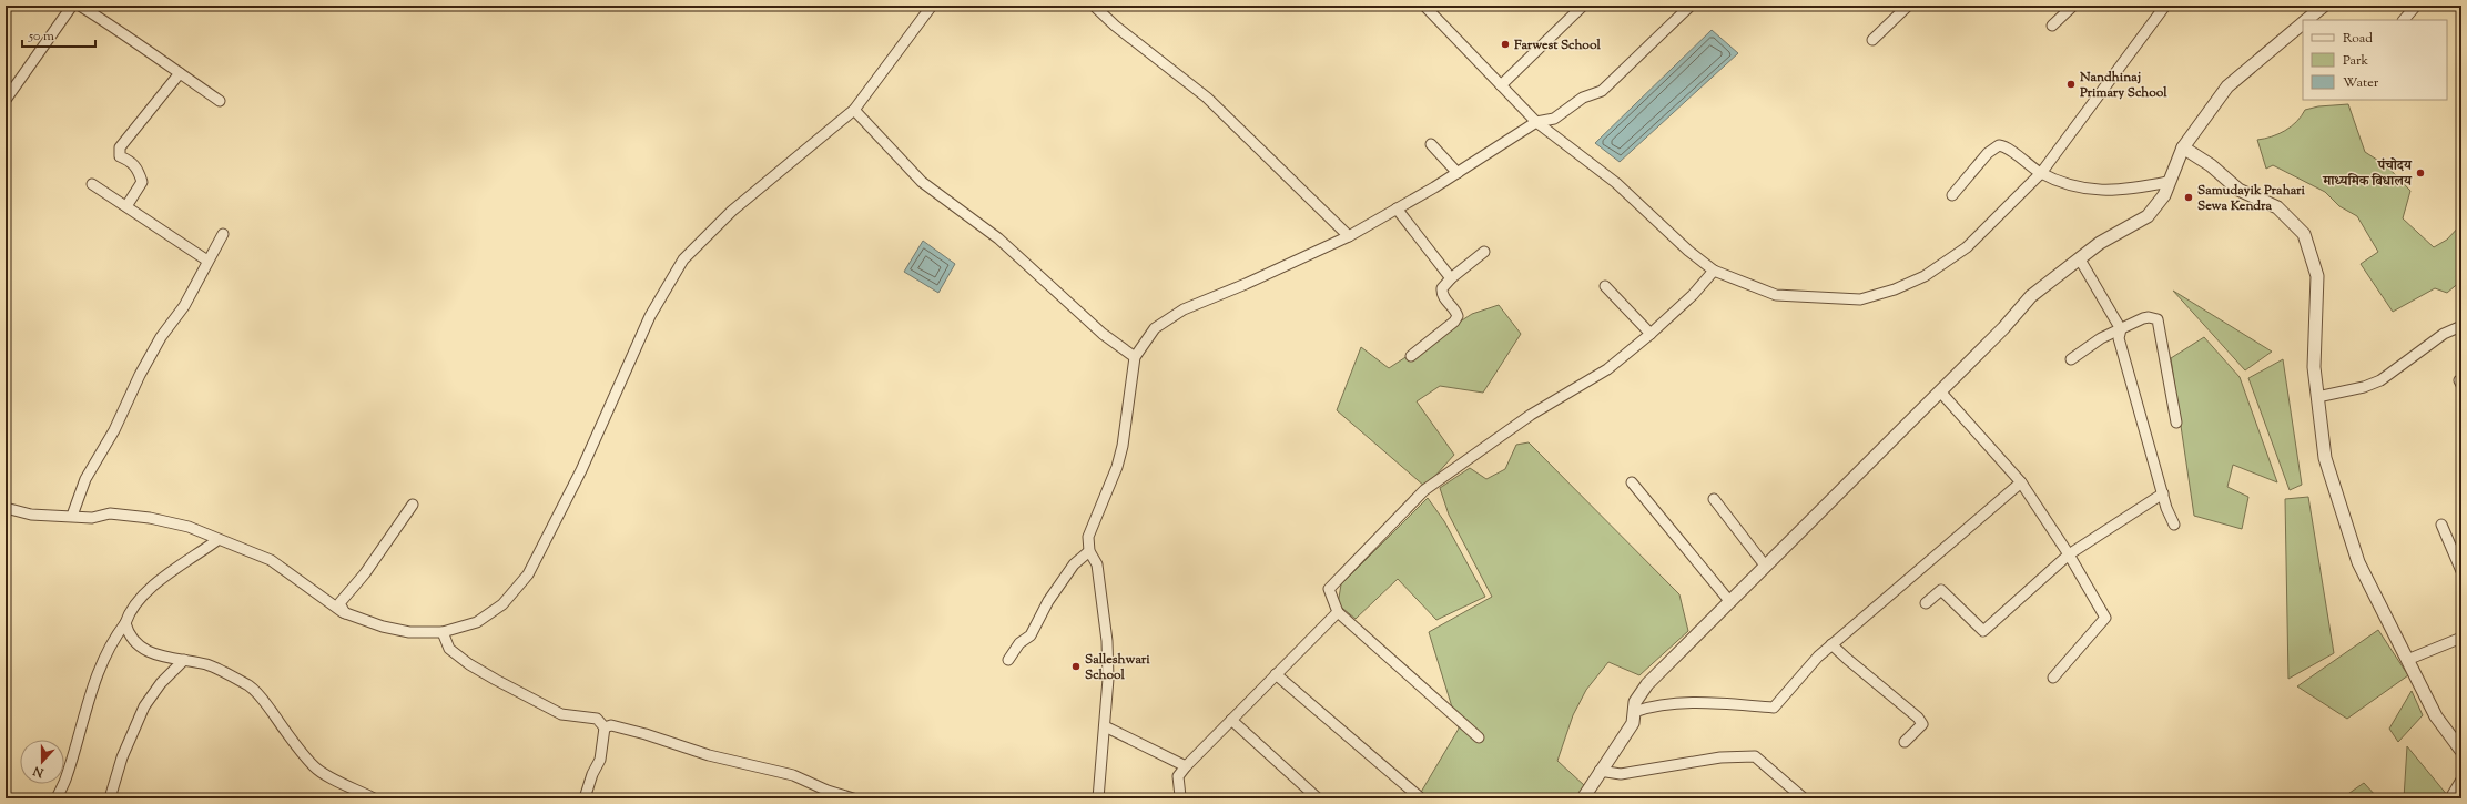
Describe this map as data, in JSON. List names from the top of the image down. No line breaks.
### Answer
{"places":["Farwest School","Nandhinaj Primary School","पंचोदय माध्यमिक बिधालय","Samudayik Prahari Sewa Kendra","Salleshwari School"],"legend":["Road","Park","Water"],"scale_bar":"50 m","north":"bottom"}
